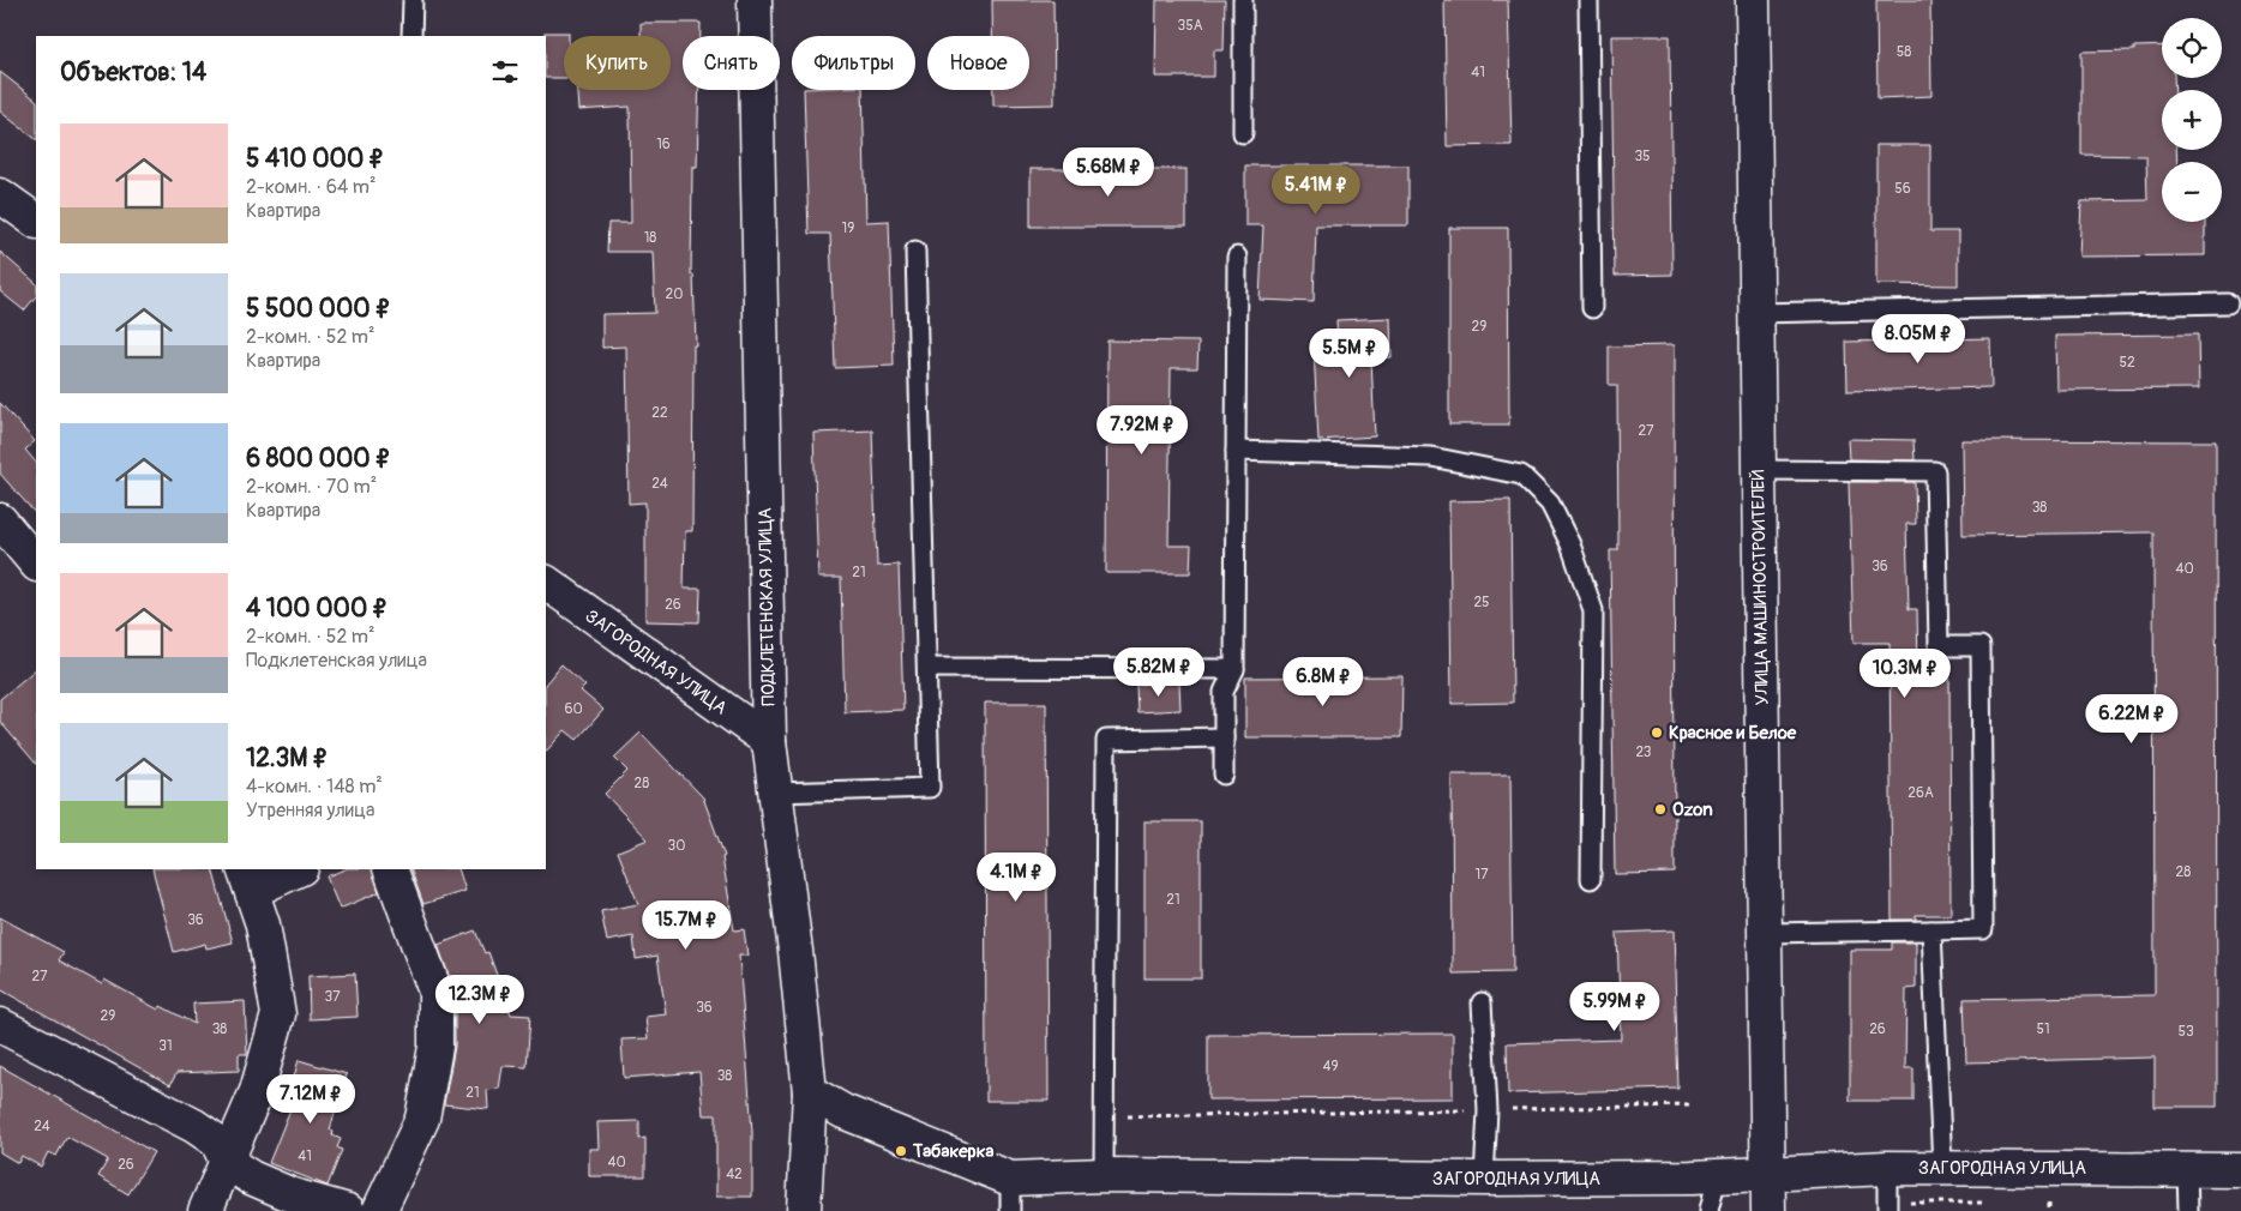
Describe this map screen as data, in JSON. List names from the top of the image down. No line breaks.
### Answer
{"streets":{"street":["УЛИЦА МАШИНОСТРОИТЕЛЕЙ","ПОДКЛЕТЕНСКАЯ УЛИЦА","ЗАГОРОДНАЯ УЛИЦА"]},"crossings":[["УЛИЦА МАШИНОСТРОИТЕЛЕЙ","ЗАГОРОДНАЯ УЛИЦА"],["ПОДКЛЕТЕНСКАЯ УЛИЦА","ЗАГОРОДНАЯ УЛИЦА"]],"places":["Красное и Белое","Ozon","Табакерка"],"house_numbers":["35А","58","41","16","35","56","19","18","20","29","52","22","27","24","38","36","40","21","25","26","60","23","28","26А","30","28","17","21","36","27","37","36","29","38","26","51","53","31","49","38","21","24","41","40","26","42"],"page":{"map_buttons":["+","−"],"chip":["Купить","Снять","Фильтры","Новое"],"heading":"Объектов: 14","list":[{"name":"5 410 000 ₽","note":"2-комн. · 64 m² · Квартира"},{"name":"5 500 000 ₽","note":"2-комн. · 52 m² · Квартира"},{"name":"6 800 000 ₽","note":"2-комн. · 70 m² · Квартира"},{"name":"4 100 000 ₽","note":"2-комн. · 52 m² · Подклетенская улица"},{"name":"12.3M ₽","note":"4-комн. · 148 m² · Утренняя улица"}],"price":["5.68M ₽","5.41M ₽","8.05M ₽","5.5M ₽","7.92M ₽","5.82M ₽","10.3M ₽","6.8M ₽","6.22M ₽","4.1M ₽","15.7M ₽","12.3M ₽","5.99M ₽","7.12M ₽"]}}
